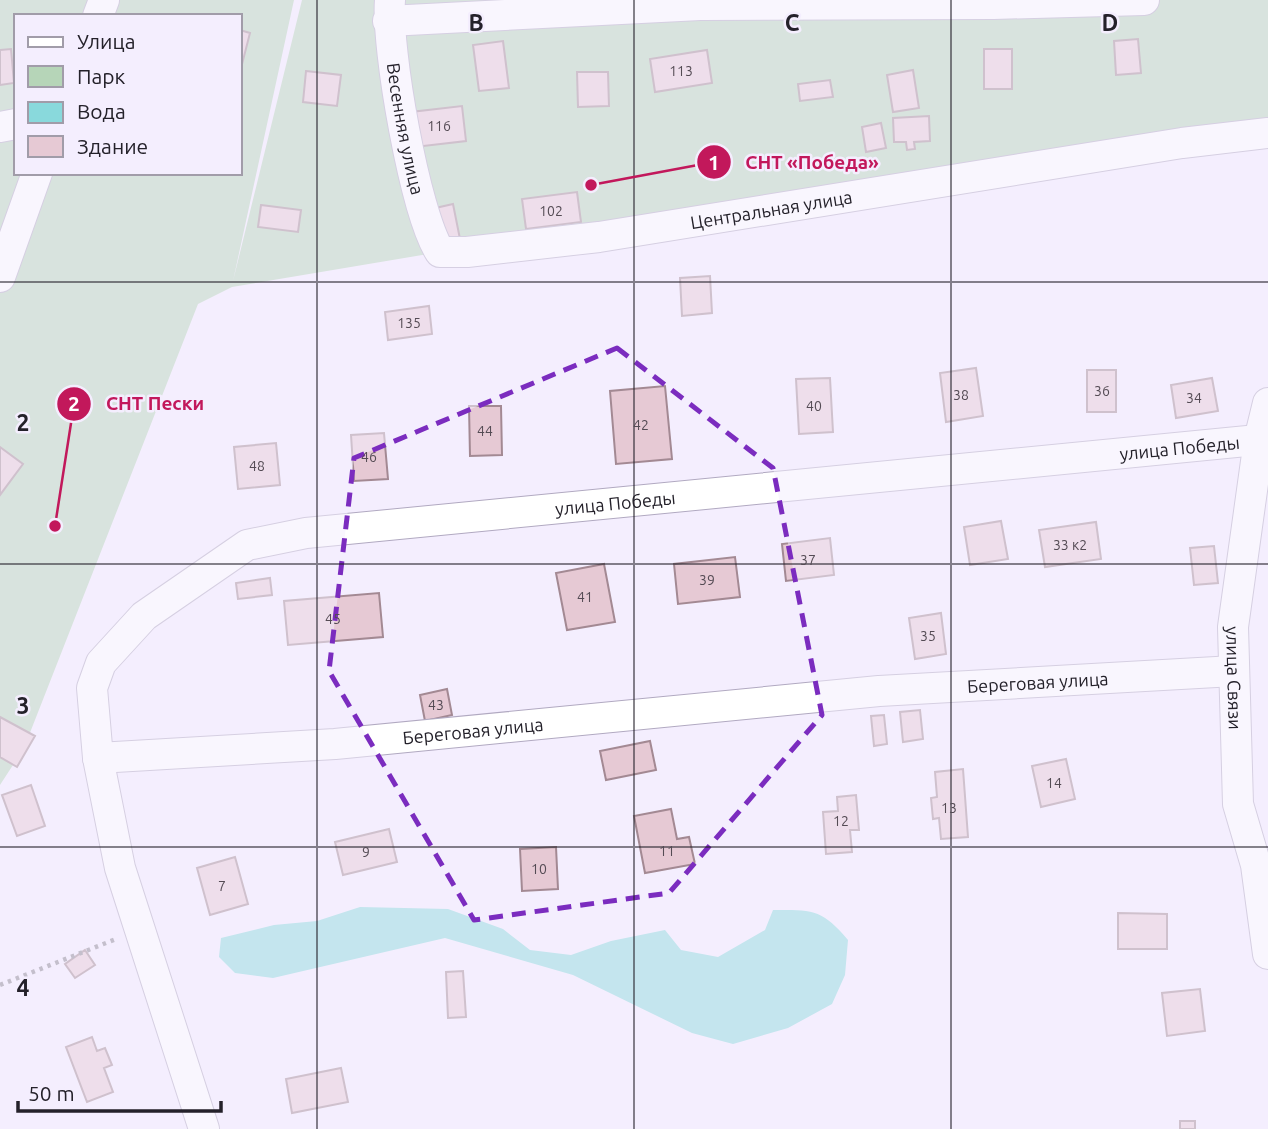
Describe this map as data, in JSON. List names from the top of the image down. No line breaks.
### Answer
{"streets":{"street":["Весенняя улица","Центральная улица","улица Победы","улица Связи","Береговая улица"]},"crossings":[["Весенняя улица","Центральная улица"],["улица Победы","улица Связи"],["улица Победы","Береговая улица"],["улица Связи","Береговая улица"]],"places":["СНТ «Победа»","СНТ Пески"],"house_numbers":["113","116","102","135","36","38","34","40","42","44","46","48","33 к2","37","39","41","45","35","43","14","13","12","11","9","10","7"],"legend":["Улица","Парк","Вода","Здание"],"scale_bar":"50 m","grid":{"columns":["B","C","D"],"rows":["2","3","4"]}}
